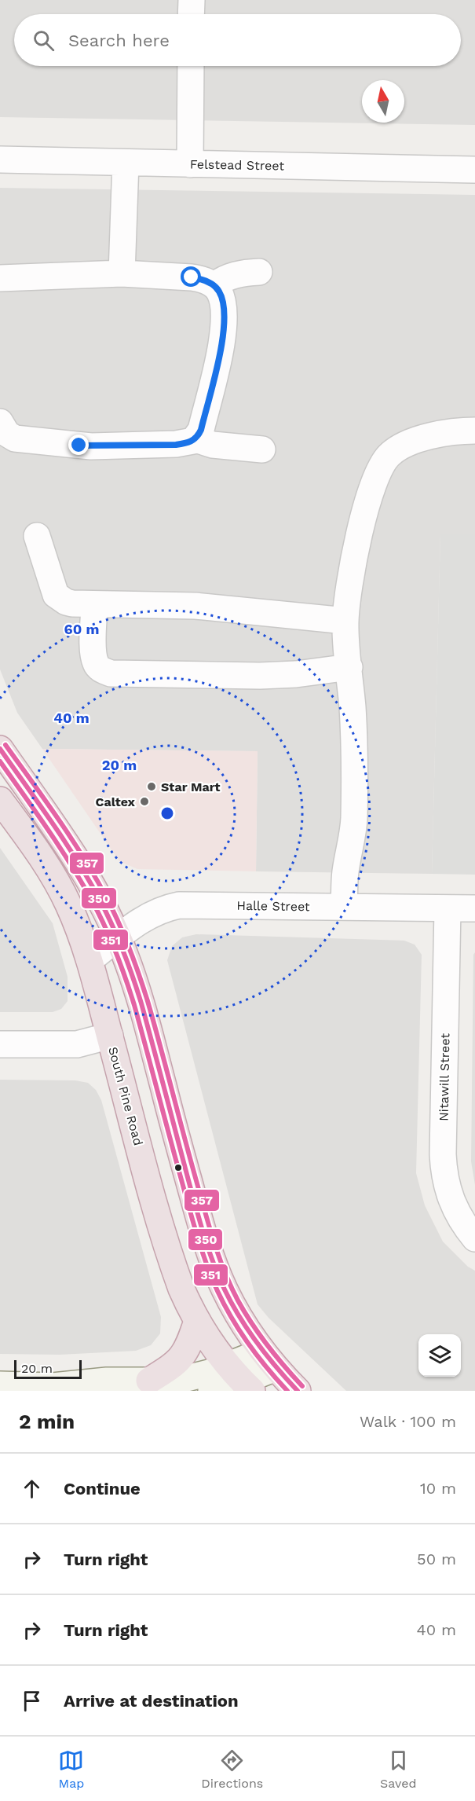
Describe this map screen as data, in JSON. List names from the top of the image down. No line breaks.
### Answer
{"streets":{"highway":["South Pine Road"],"street":["Felstead Street","Halle Street","Nitawill Street"]},"crossings":[["Halle Street","Nitawill Street"],["Halle Street","South Pine Road"]],"places":["Star Mart","Caltex"],"lines":["transit line 357","transit line 350","transit line 351"],"scale_bar":"20 m","north":"top","page":{"search":"Search here","scale":"20 m","heading":["2 min","Walk · 100 m"],"list":[["Continue","10 m"],["Turn right","50 m"],["Turn right","40 m"],"Arrive at destination"],"nav":["Map","Directions","Saved"]},"rings":["60 m","40 m","20 m"]}
